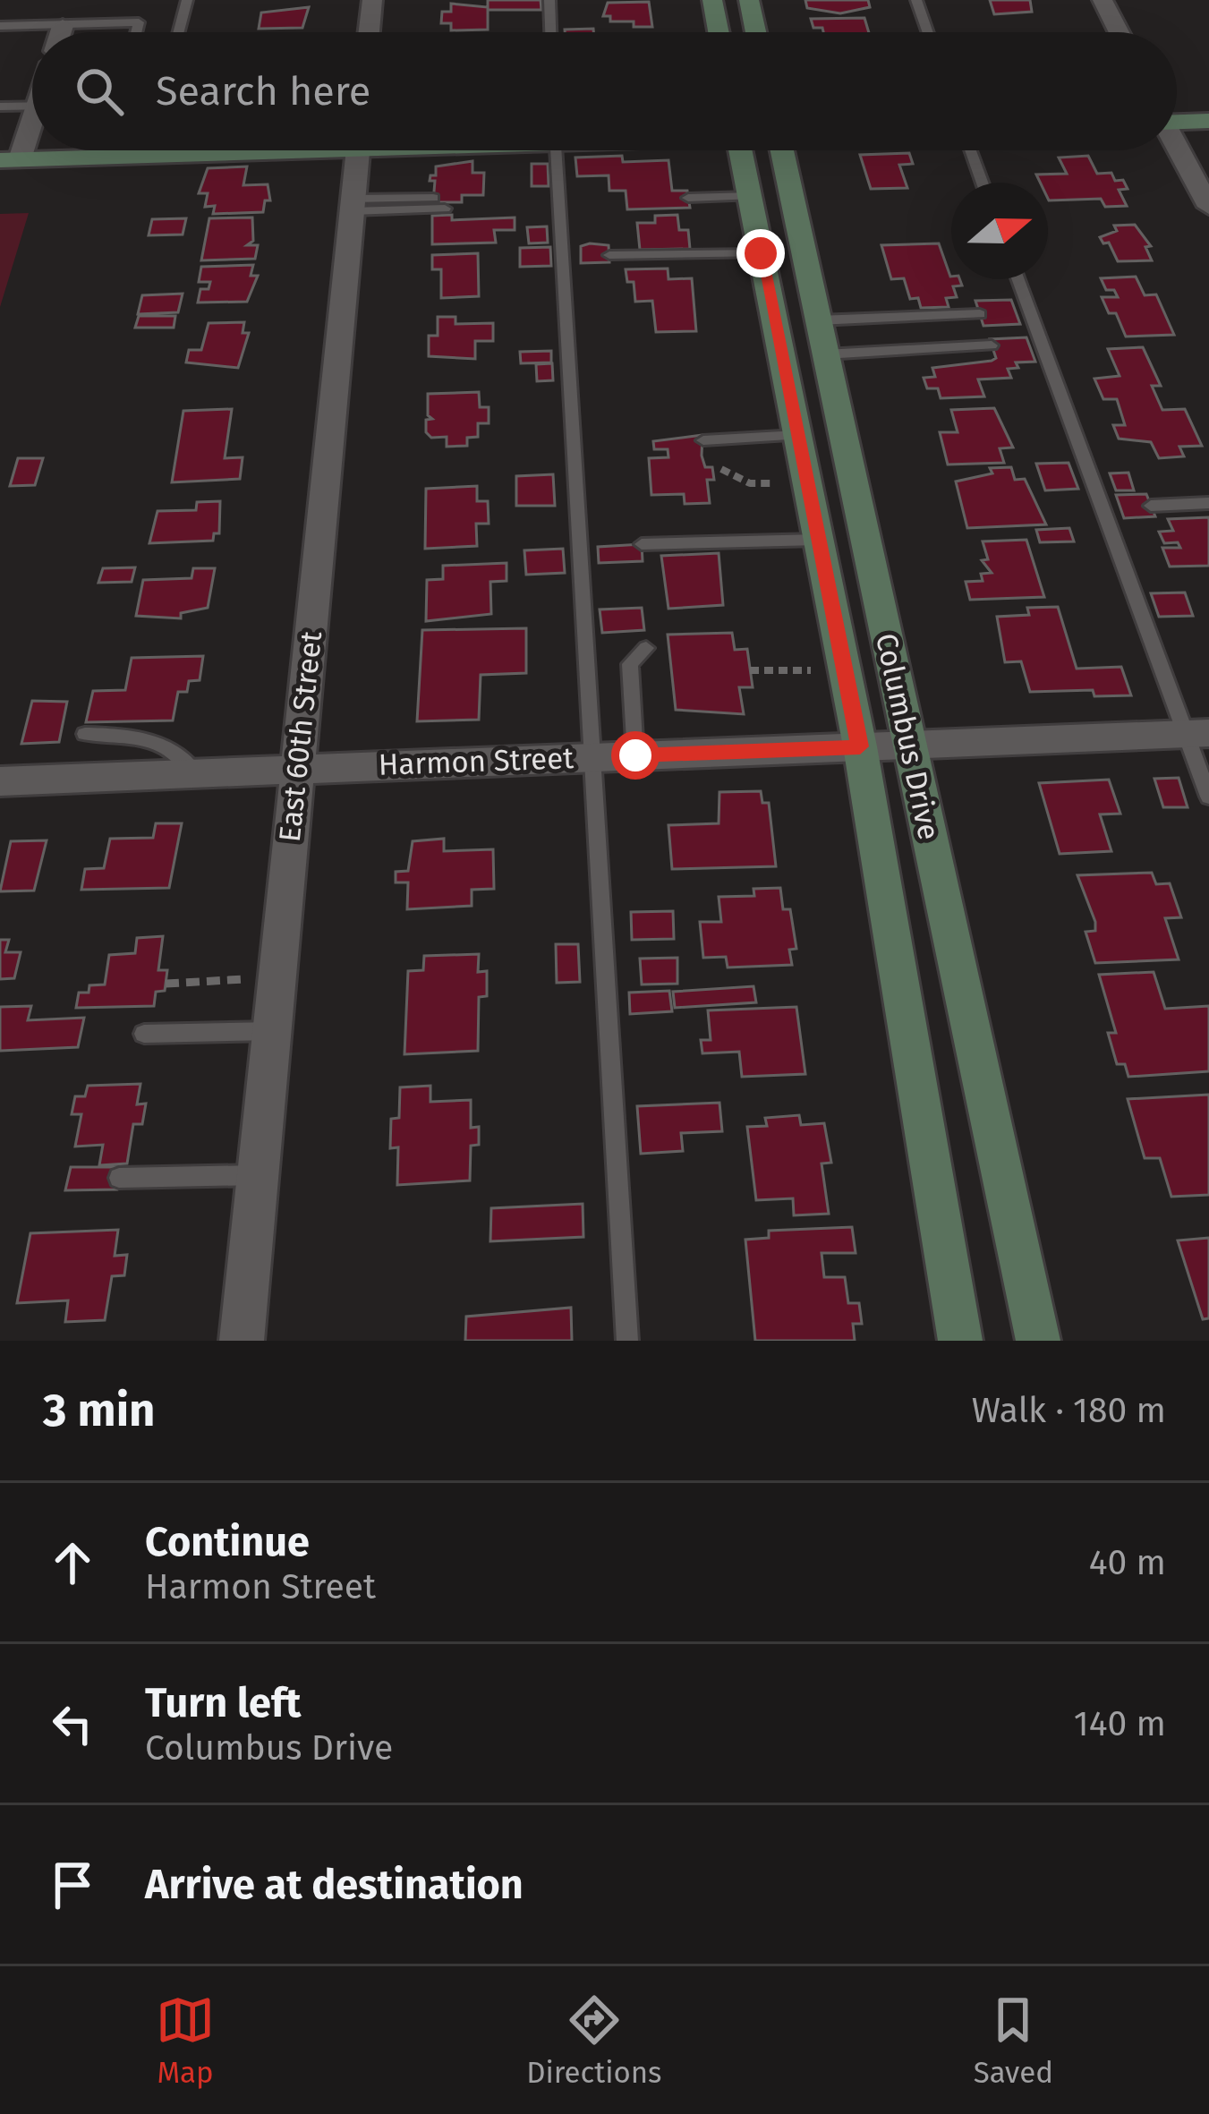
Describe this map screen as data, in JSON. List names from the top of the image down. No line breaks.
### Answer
{"streets":{"street":["East 60th Street","Columbus Drive","Harmon Street"]},"crossings":[["East 60th Street","Harmon Street"],["Columbus Drive","Harmon Street"]],"north":"right","page":{"search":"Search here","heading":["3 min","Walk · 180 m"],"list":[["Continue","Harmon Street","40 m"],["Turn left","Columbus Drive","140 m"],"Arrive at destination"],"nav":["Map","Directions","Saved"]}}
